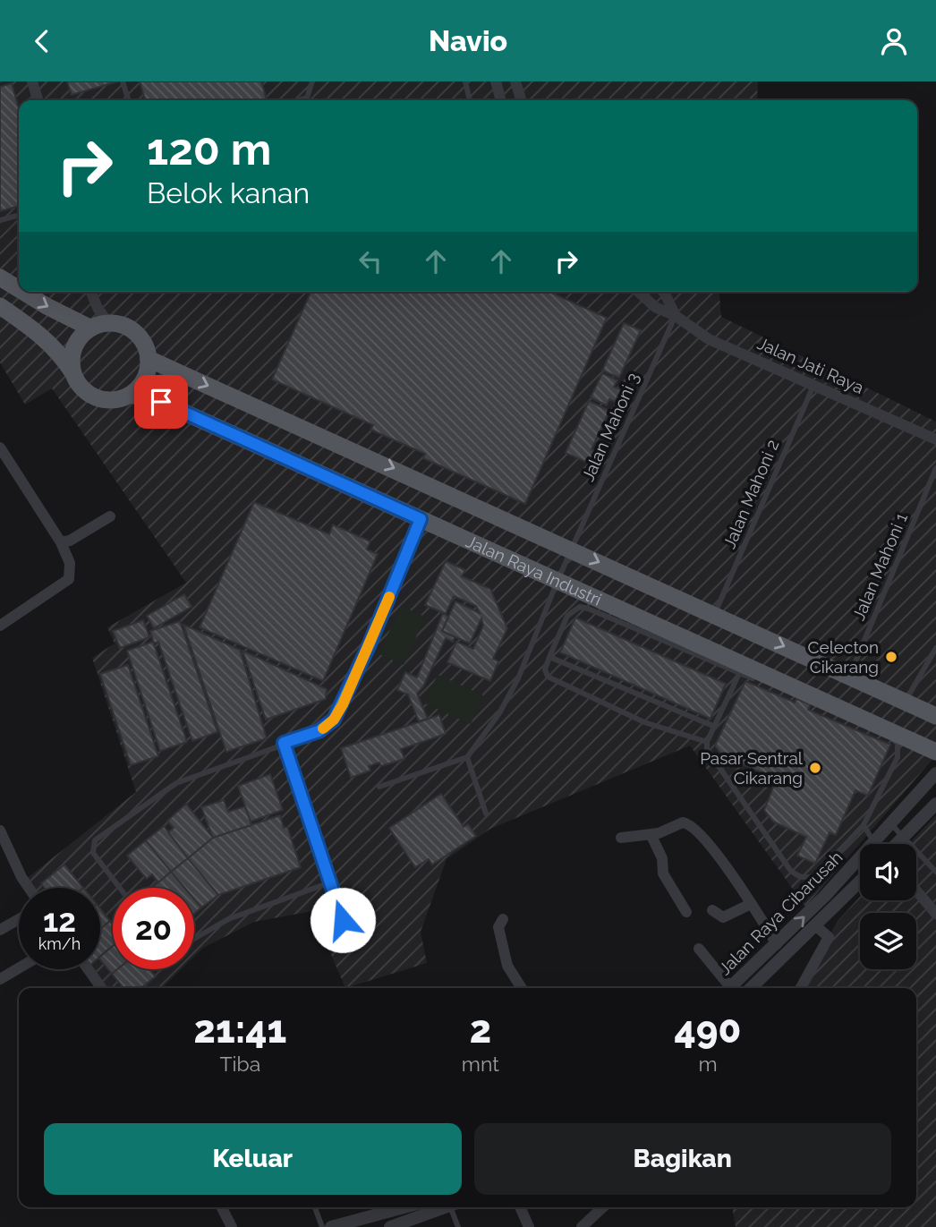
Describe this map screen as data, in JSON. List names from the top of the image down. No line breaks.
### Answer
{"streets":{"main road":["Jalan Raya Industri"],"street":["Jalan Jati Raya","Jalan Raya Cibarusah"],"lane":["Jalan Mahoni 3","Jalan Mahoni 2","Jalan Mahoni 1"]},"crossings":[["Jalan Jati Raya","Jalan Mahoni 3"],["Jalan Jati Raya","Jalan Mahoni 2"],["Jalan Mahoni 3","Jalan Raya Industri"],["Jalan Mahoni 2","Jalan Raya Industri"],["Jalan Mahoni 1","Jalan Raya Industri"]],"places":["Celecton Cikarang","Pasar Sentral Cikarang"],"page":{"header":"Navio","turn":["120 m","Belok kanan"],"speed":"12 km/h","limit":"20","eta":["21:41","Tiba","2","mnt","490","m"],"buttons":["Keluar","Bagikan"]}}
